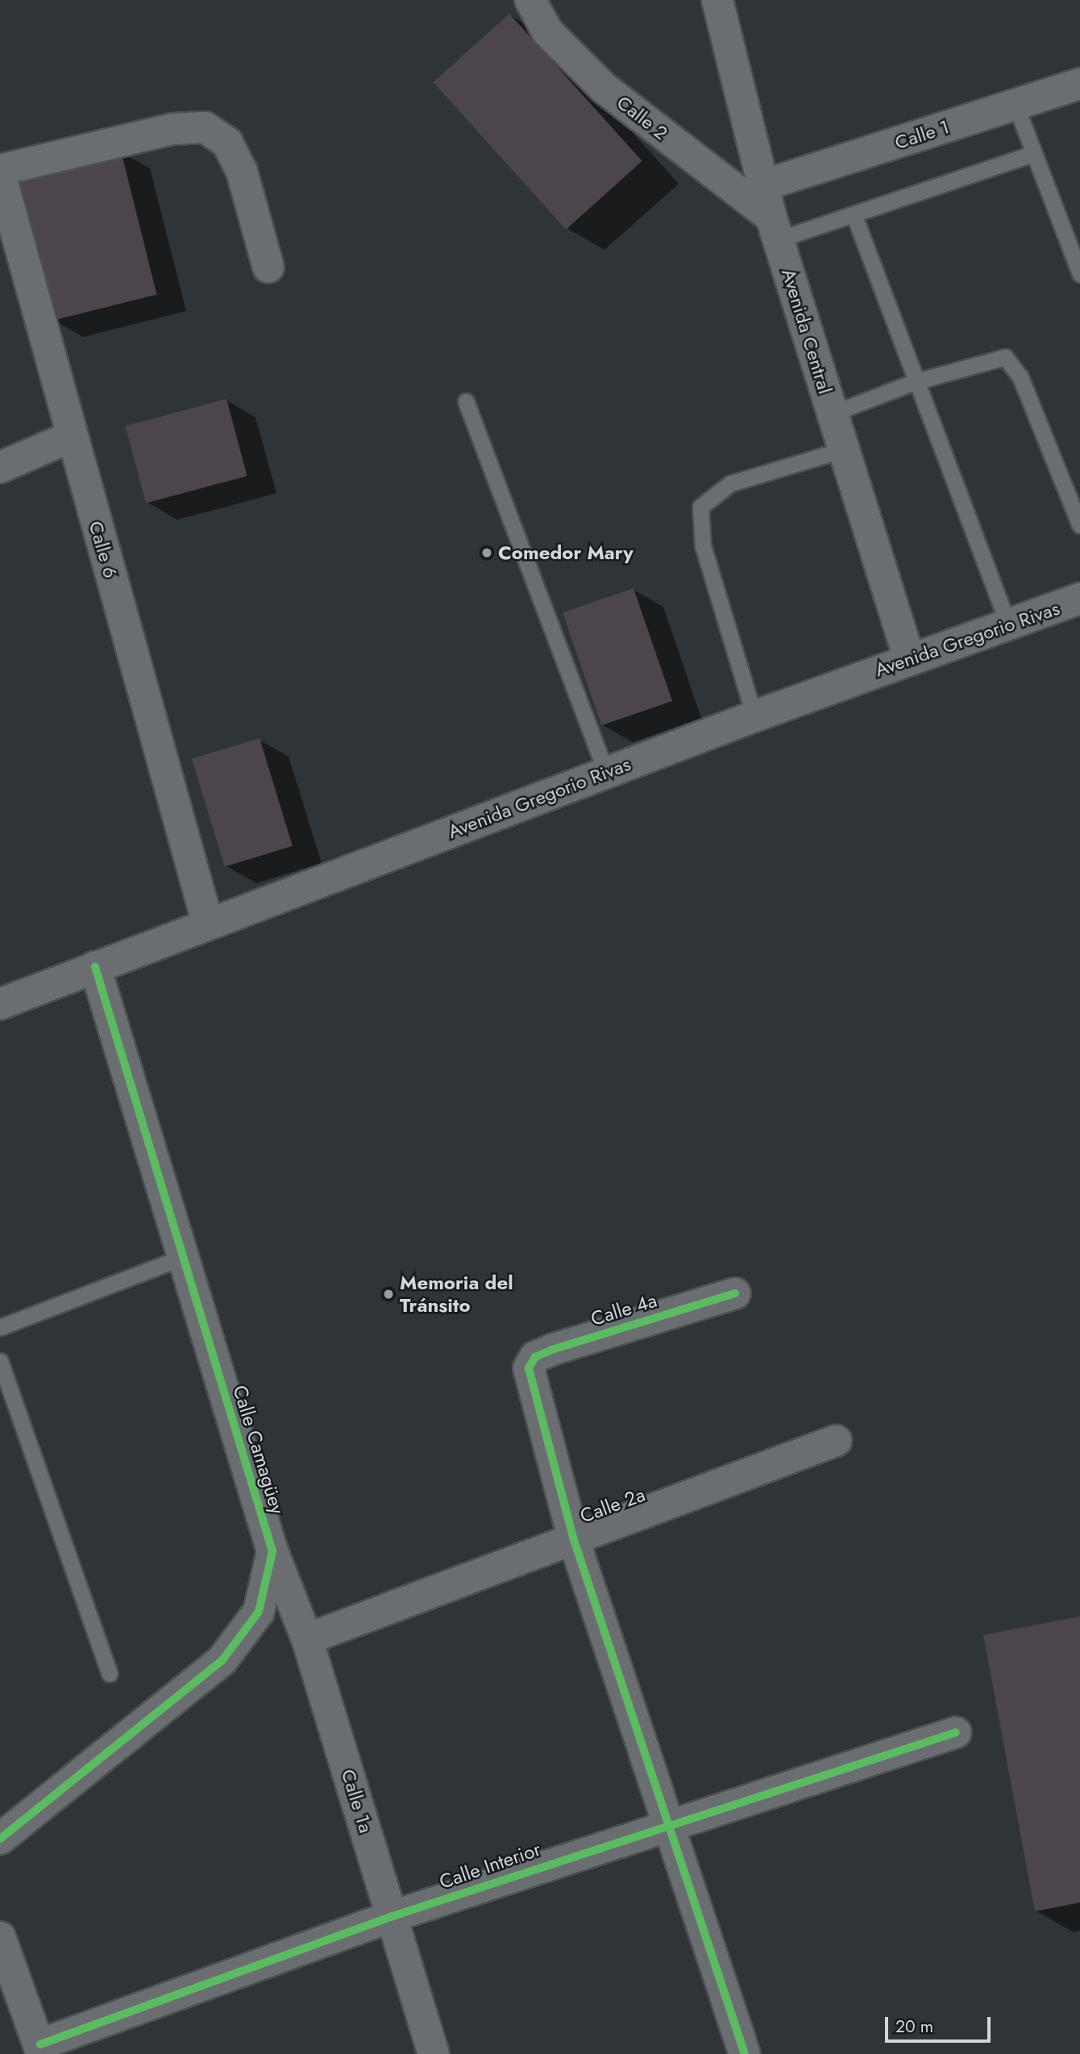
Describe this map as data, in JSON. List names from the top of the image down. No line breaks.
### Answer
{"streets":{"street":["Calle 2","Calle 1","Avenida Central","Calle 6","Avenida Gregorio Rivas","Calle 4a","Calle Camagüey","Calle 2a","Calle 1a","Calle Interior"]},"crossings":[["Calle 2","Avenida Central"],["Calle 1","Avenida Central"],["Avenida Central","Avenida Gregorio Rivas"],["Calle 6","Avenida Gregorio Rivas"],["Avenida Gregorio Rivas","Calle Camagüey"],["Calle 4a","Calle 2a"],["Calle Camagüey","Calle 1a"],["Calle 2a","Calle 1a"],["Calle 1a","Calle Interior"]],"places":["Comedor Mary","Memoria del Tránsito"],"scale_bar":"20 m"}
